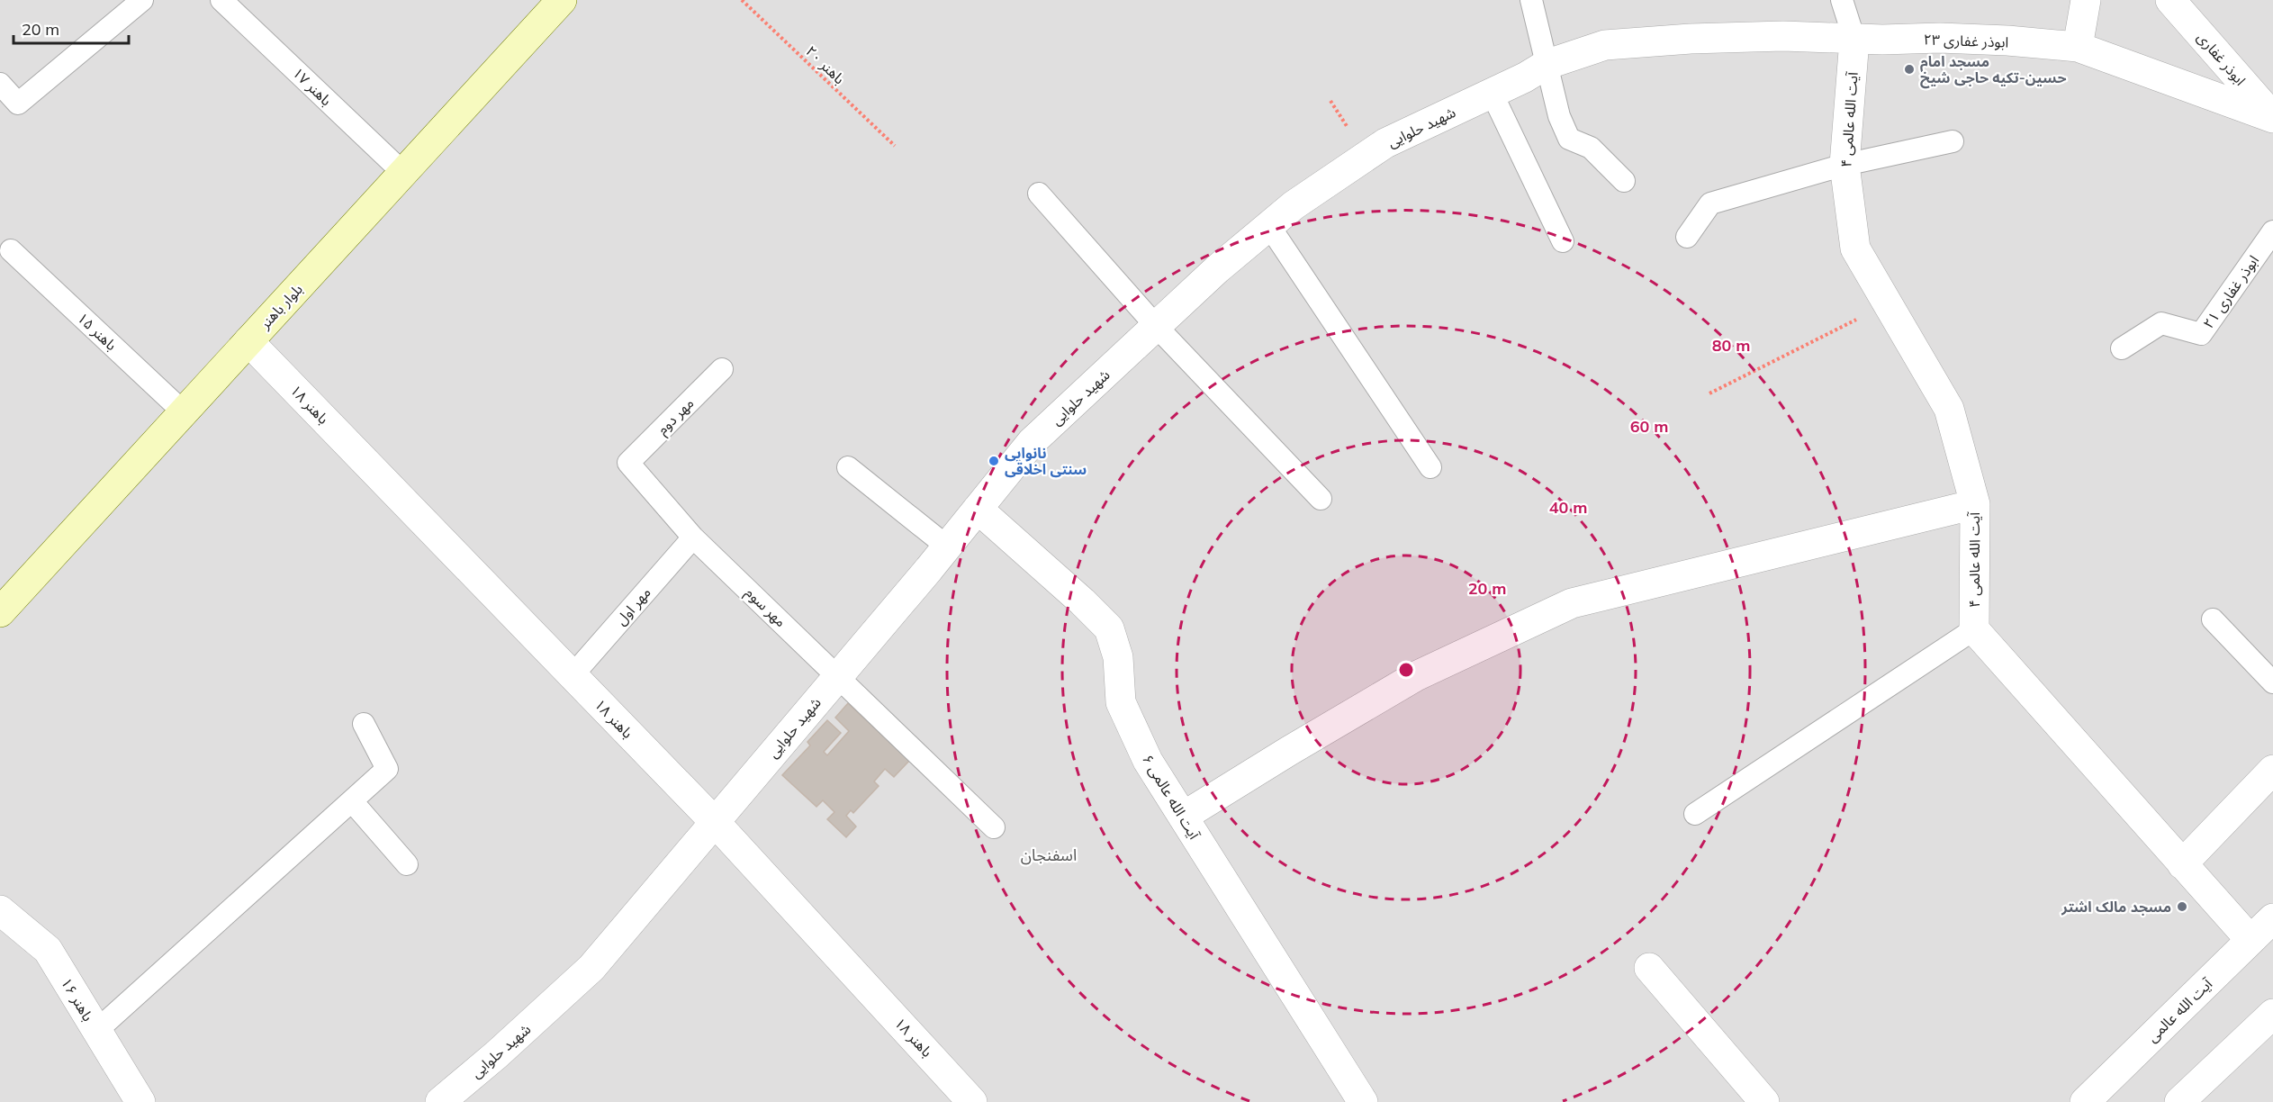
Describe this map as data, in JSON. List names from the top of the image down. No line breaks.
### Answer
{"streets":{"main road":["بلوار باهنر"],"street":["ابوذر غفاری ۲۳","ابوذر غفاری","آیت الله عالمی ۴","شهید حلوایی","باهنر ۱۸","آیت الله عالمی ۶","باهنر ۱۶","آیت الله عالمی"],"lane":["باهنر ۱۷","ابوذر غفاری ۲۱","باهنر ۱۵","مهر دوم","مهر اول","مهر سوم"],"path":["باهنر ۲۰"]},"crossings":[["ابوذر غفاری ۲۳","ابوذر غفاری"],["ابوذر غفاری ۲۳","آیت الله عالمی ۴"],["ابوذر غفاری ۲۳","شهید حلوایی"],["باهنر ۱۷","بلوار باهنر"],["آیت الله عالمی ۴","شهید حلوایی"],["آیت الله عالمی ۴","آیت الله عالمی"],["شهید حلوایی","باهنر ۱۸"],["شهید حلوایی","مهر سوم"],["شهید حلوایی","آیت الله عالمی ۶"],["بلوار باهنر","باهنر ۱۵"],["بلوار باهنر","باهنر ۱۸"],["باهنر ۱۸","مهر اول"],["مهر دوم","مهر سوم"],["مهر اول","مهر سوم"]],"districts":["اسفنجان"],"places":["مسجد امام حسین-تکیه حاجی شیخ","نانوایی سنتی اخلاقی","مسجد مالک اشتر"],"scale_bar":"20 m","rings":["80 m","60 m","40 m","20 m"]}
